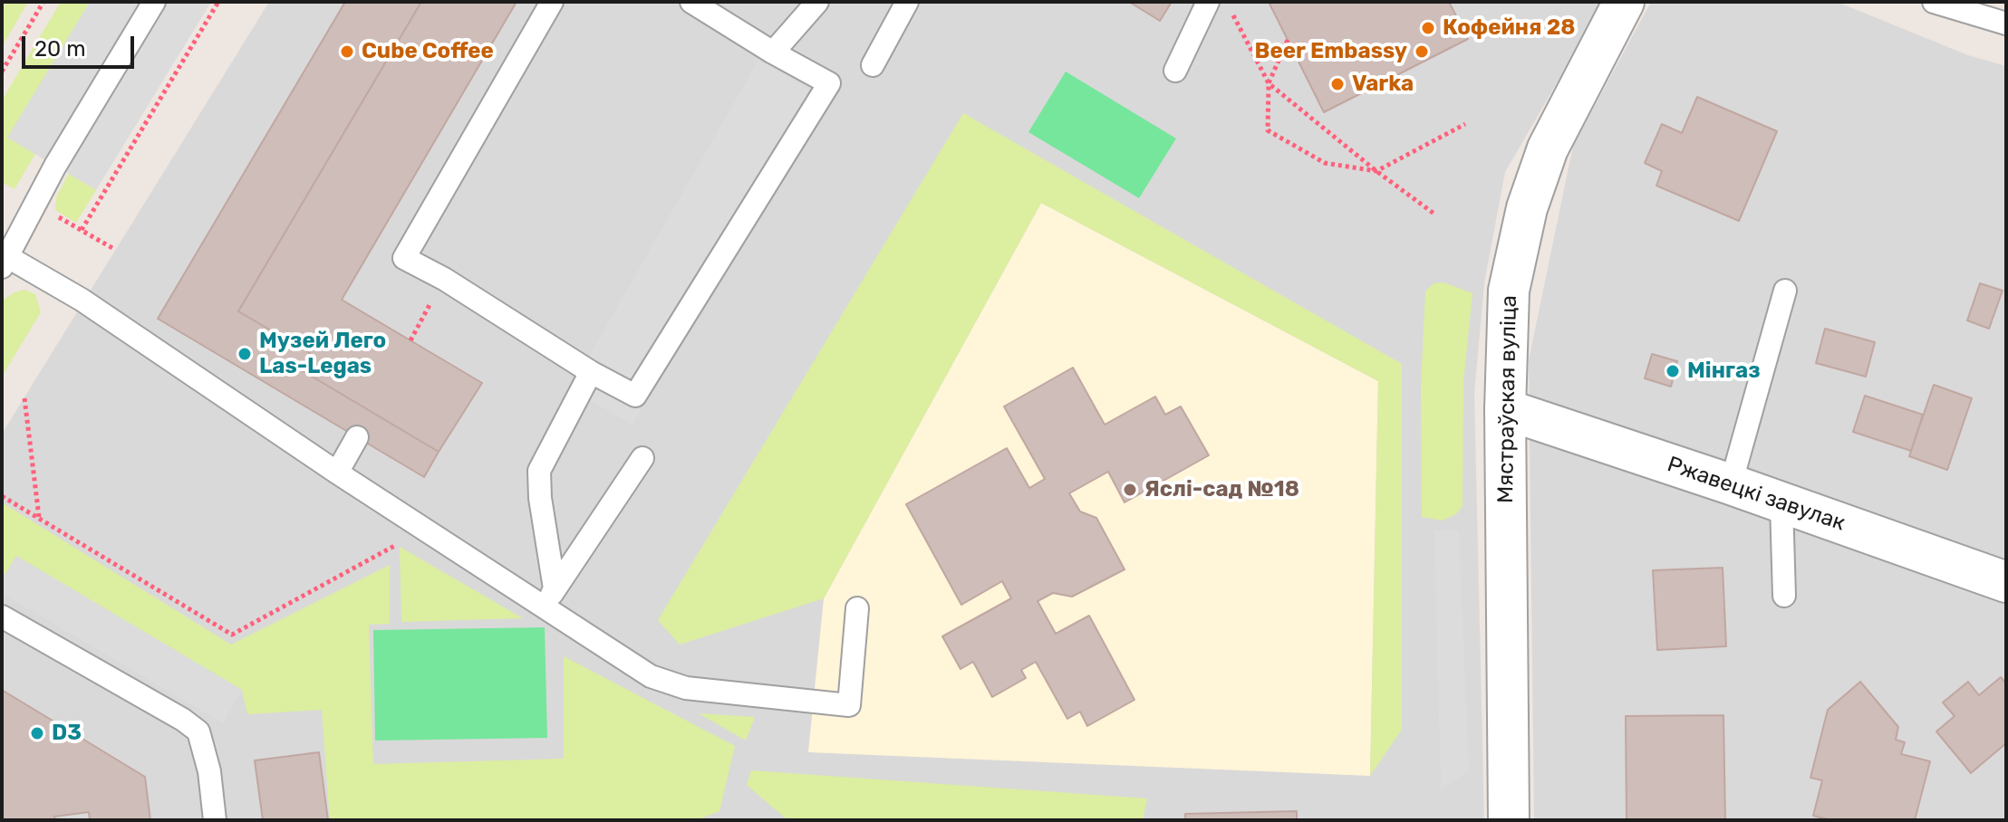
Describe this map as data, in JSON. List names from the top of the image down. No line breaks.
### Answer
{"streets":{"street":["Мястраўская вуліца","Ржавецкі завулак"]},"crossings":[["Мястраўская вуліца","Ржавецкі завулак"]],"places":["Кофейня 28","Cube Coffee","Beer Embassy","Varka","Музей Лего Las-Legas","Мінгаз","Яслі-сад №18","D3"],"scale_bar":"20 m"}
